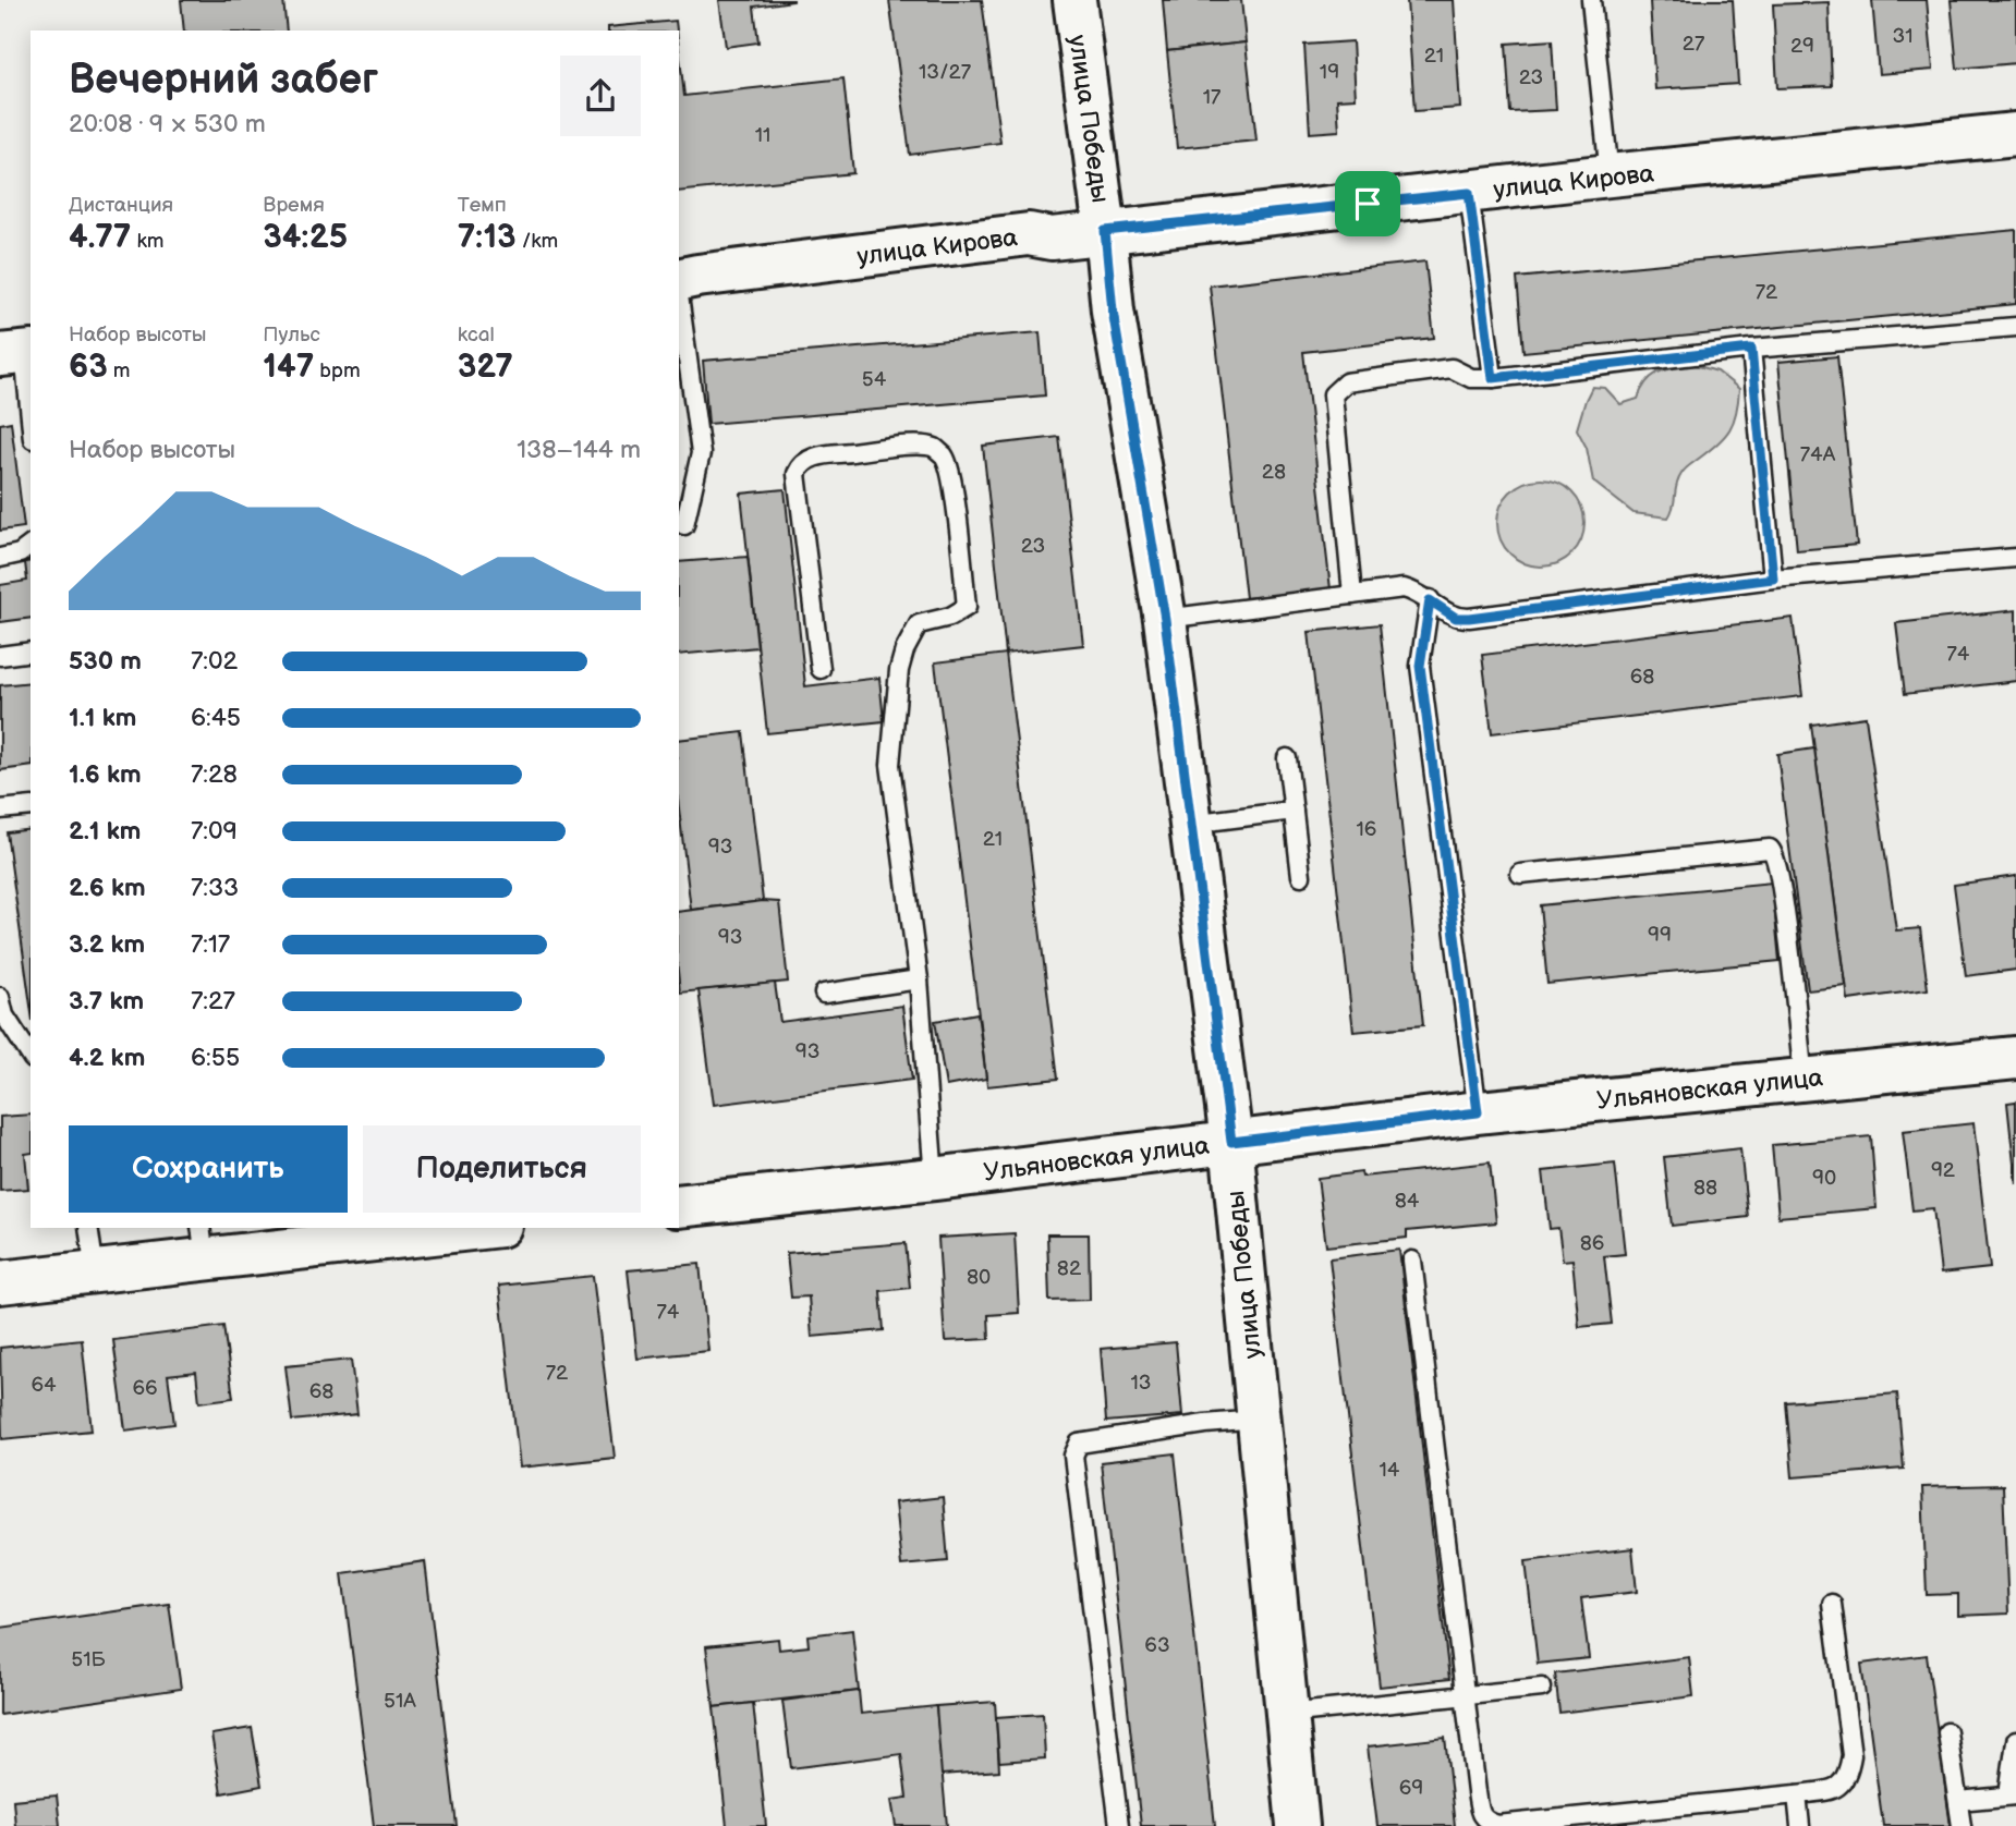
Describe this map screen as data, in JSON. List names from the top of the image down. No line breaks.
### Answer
{"streets":{"main road":["улица Победы","улица Кирова","Ульяновская улица"]},"crossings":[["улица Победы","улица Кирова"],["улица Победы","Ульяновская улица"]],"house_numbers":["31","27","29","21","13/27","19","23","17","11","72","54","74А","28","23","74","68","16","21","93","99","93","93","92","90","88","84","86","82","80","74","72","13","64","66","68","14","63","51Б","51А","69"],"page":{"heading":["Вечерний забег","20:08 · 9 × 530 m"],"stats":[["Дистанция","4.77 km"],["Время","34:25"],["Темп","7:13 /km"],["Набор высоты","63 m"],["Пульс","147 bpm"],["kcal","327"]],"chart":["Набор высоты","138–144 m"],"list":[{"name":"530 m","note":"7:02"},{"name":"1.1 km","note":"6:45"},{"name":"1.6 km","note":"7:28"},{"name":"2.1 km","note":"7:09"},{"name":"2.6 km","note":"7:33"},{"name":"3.2 km","note":"7:17"},{"name":"3.7 km","note":"7:27"},{"name":"4.2 km","note":"6:55"}],"buttons":["Сохранить","Поделиться"]}}
